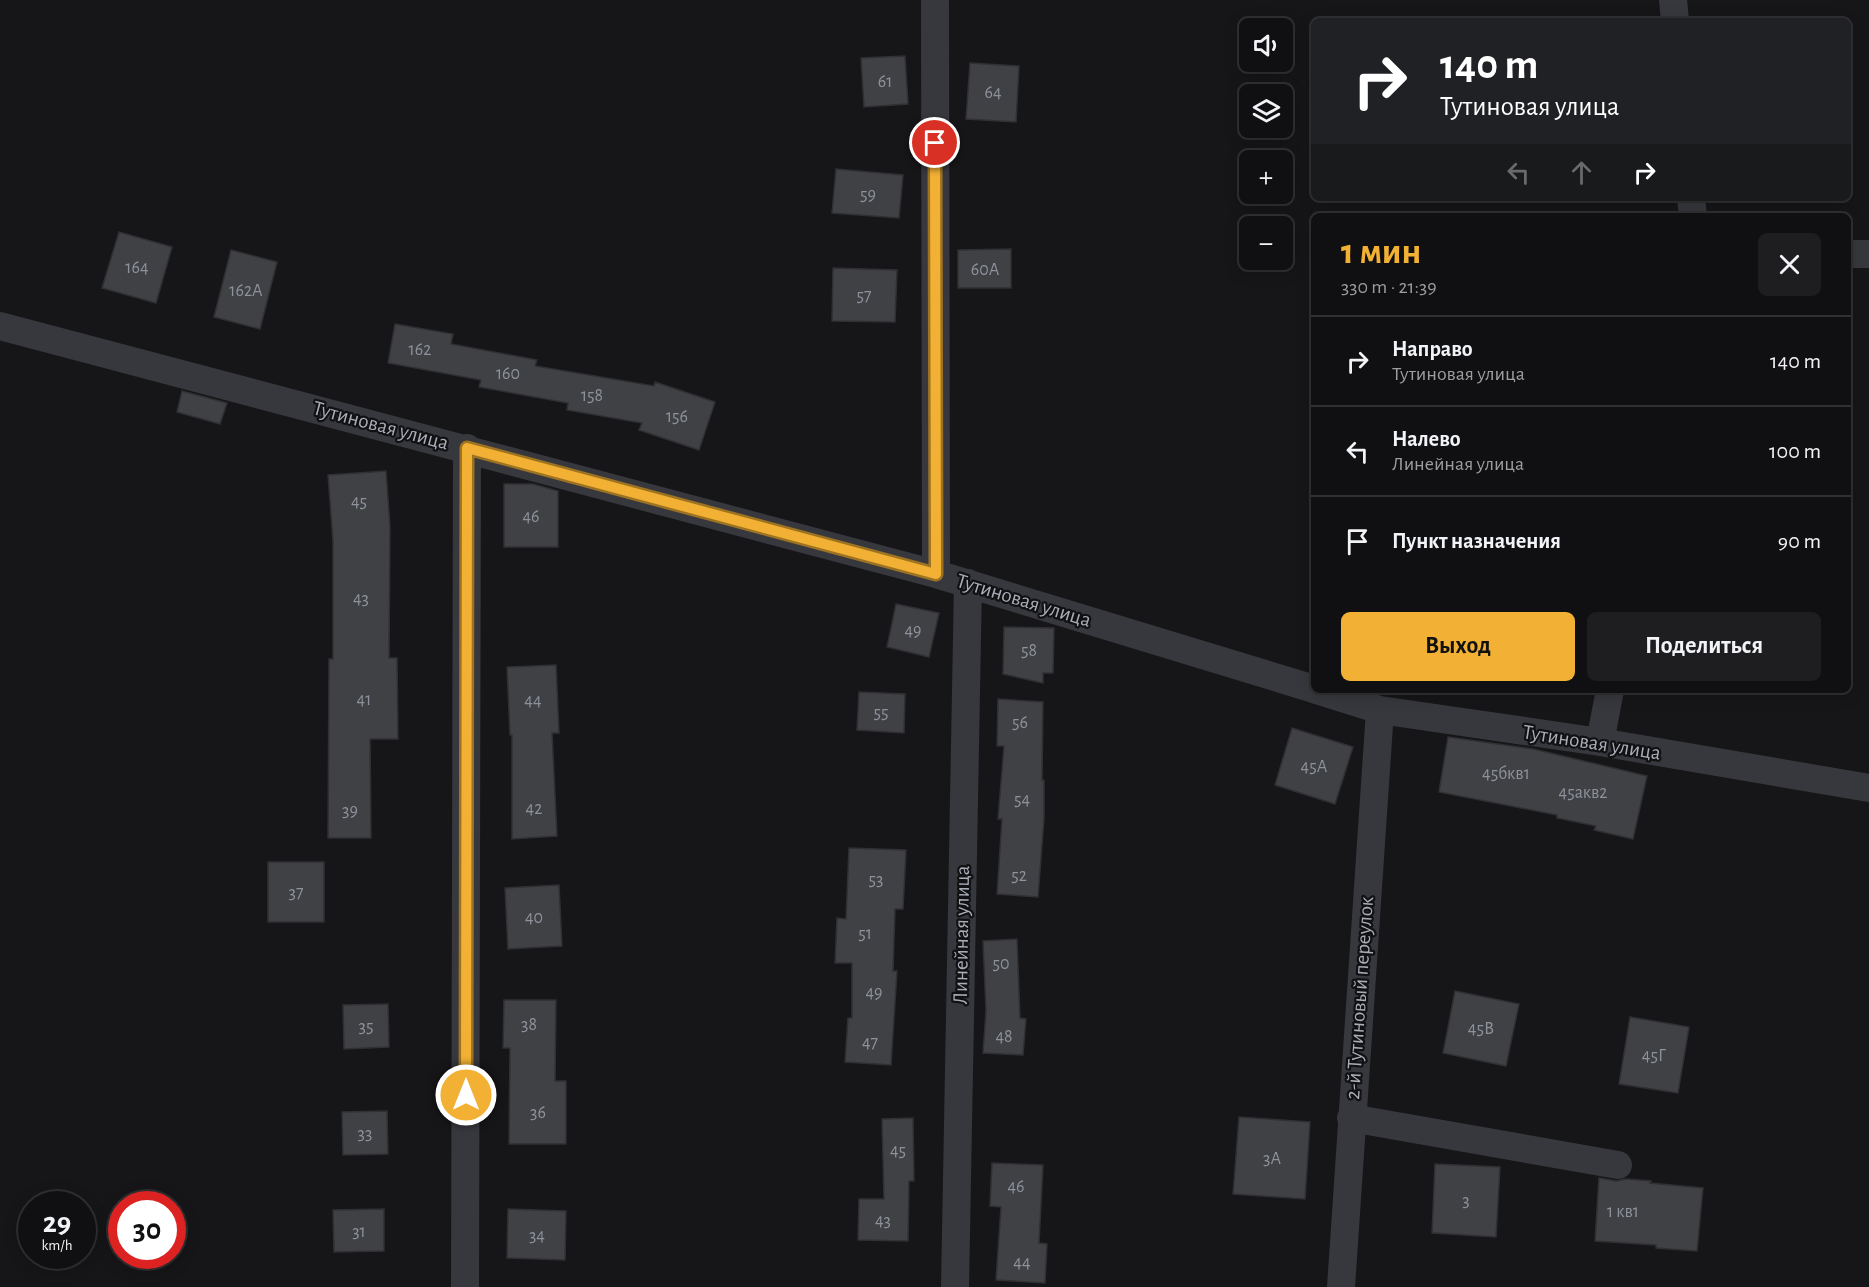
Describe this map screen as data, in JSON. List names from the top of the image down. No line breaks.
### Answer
{"streets":{"street":["Тутиновая улица","Линейная улица","2-й Тутиновый переулок"]},"crossings":[["Тутиновая улица","Линейная улица"],["Тутиновая улица","2-й Тутиновый переулок"]],"house_numbers":["61","64","59","164","60А","162А","57","162","160","158","156","45","46","43","49","58","41","44","55","56","45А","45бкв1","45акв2","54","42","39","52","53","37","40","51","50","49","38","35","45В","48","47","45Г","36","33","45","3А","46","3","1 кв1","43","31","34","44"],"page":{"map_buttons":["+","−"],"turn":["140 m","Тутиновая улица"],"heading":["1 мин","330 m · 21:39"],"list":[{"name":"Направо","note":"Тутиновая улица","value":"140 m"},{"name":"Налево","note":"Линейная улица","value":"100 m"},{"name":"Пункт назначения","value":"90 m"}],"buttons":["Выход","Поделиться"],"speed":"29 km/h","limit":"30"}}
